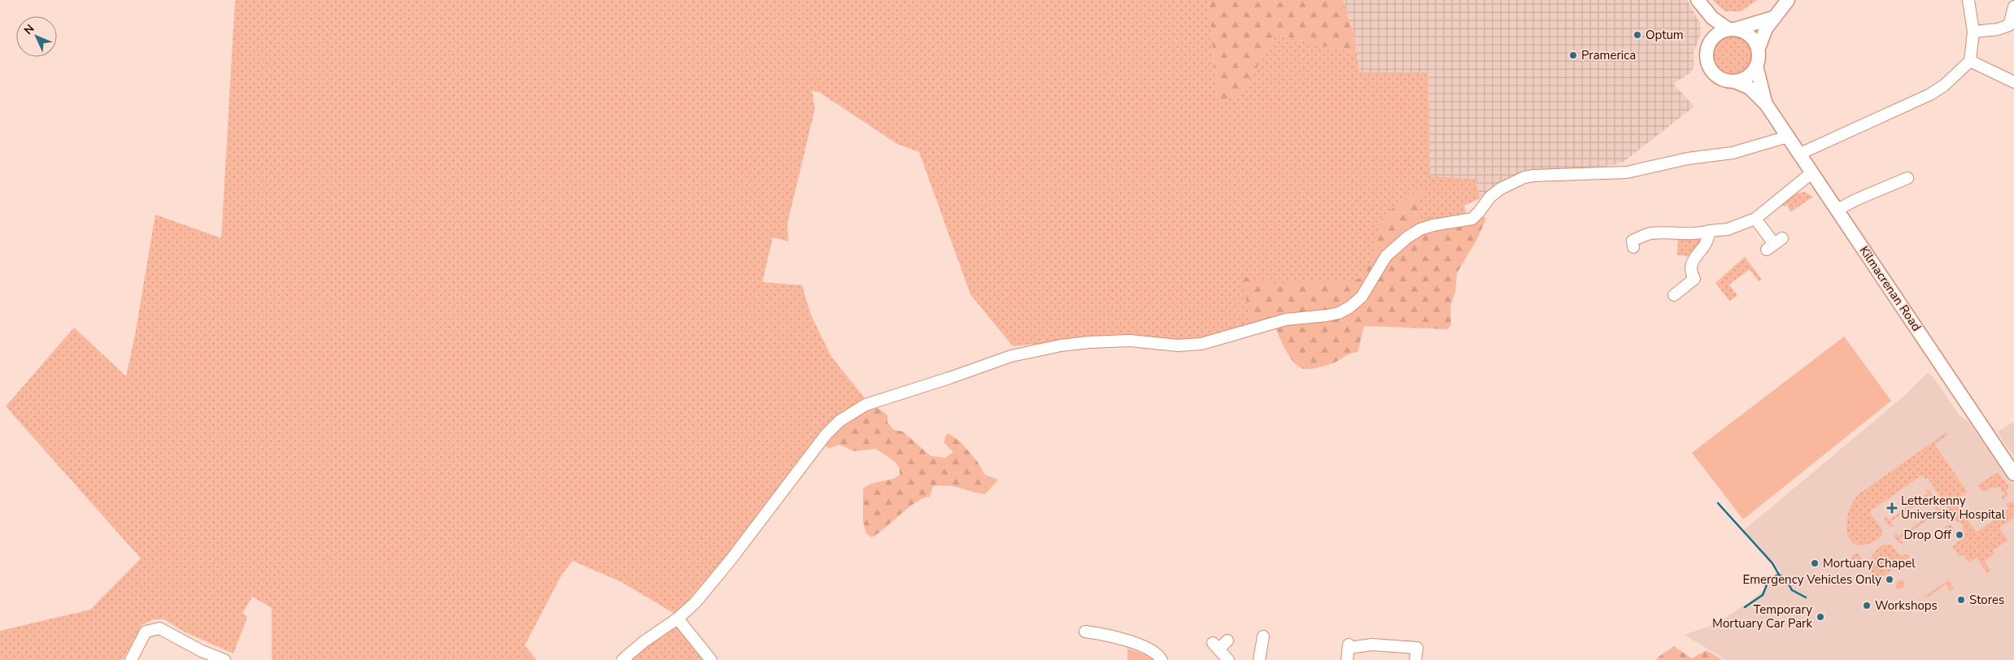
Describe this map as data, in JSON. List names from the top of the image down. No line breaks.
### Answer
{"streets":{"main road":["Kilmacrenan Road"]},"places":{"other":["Optum","Pramerica","Drop Off","Mortuary Chapel","Emergency Vehicles Only","Stores","Workshops","Temporary Mortuary Car Park"],"health":["Letterkenny University Hospital"]},"north":"top left"}
